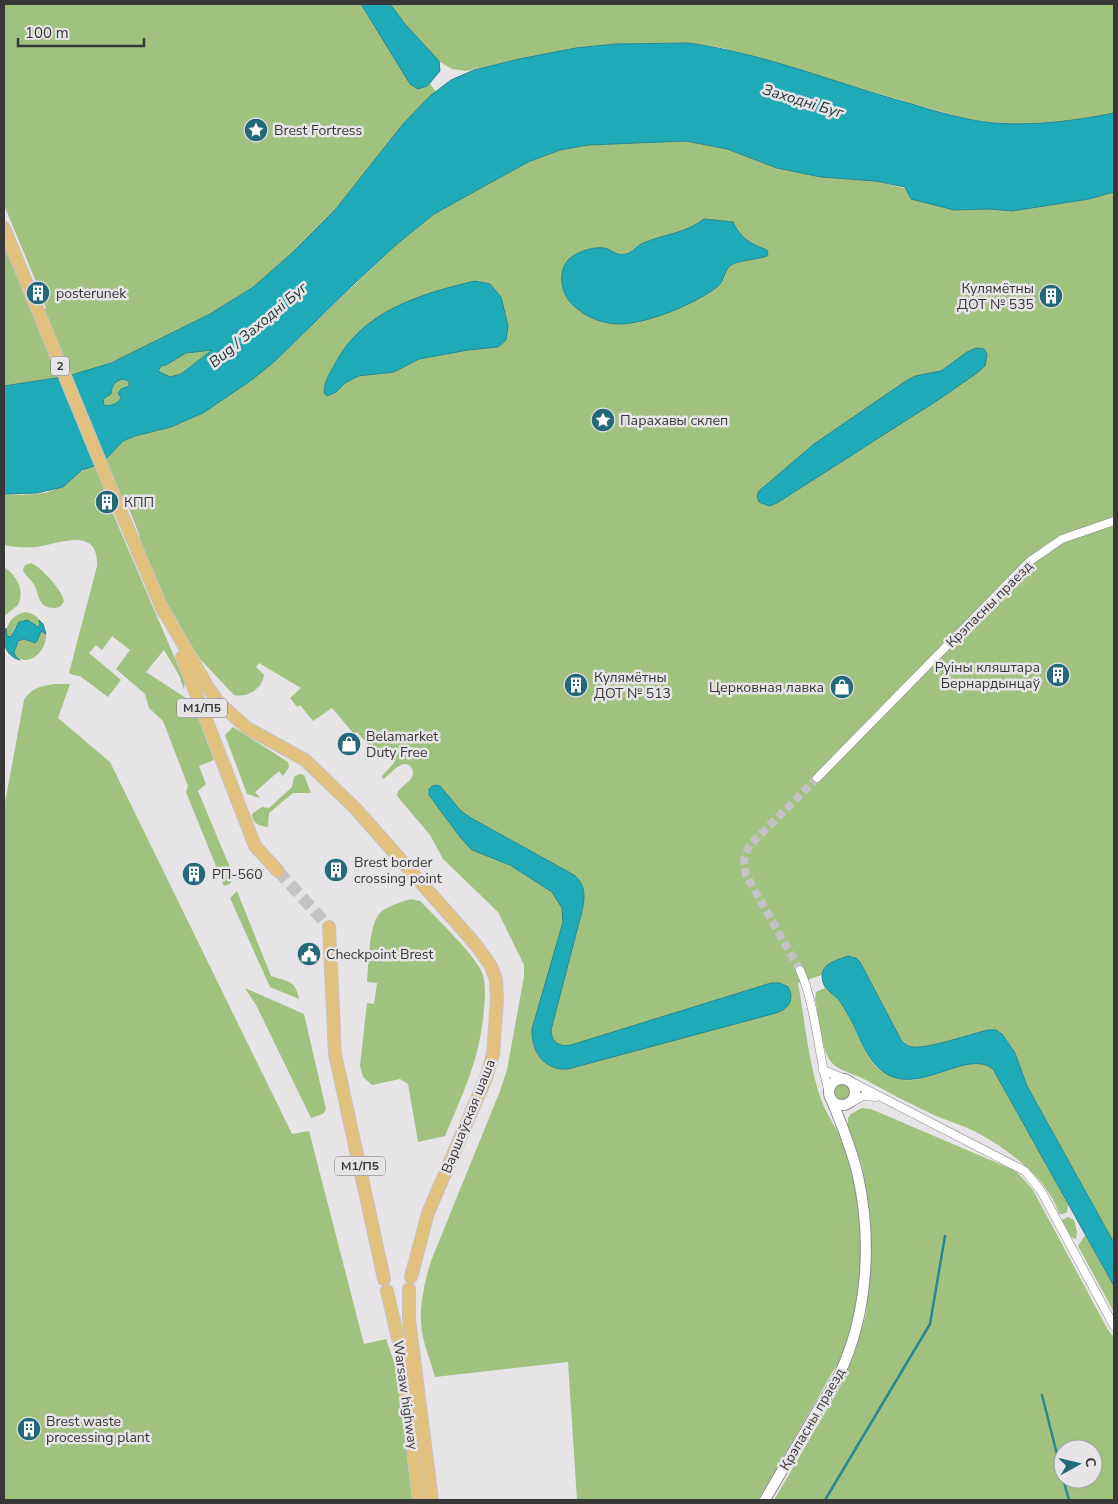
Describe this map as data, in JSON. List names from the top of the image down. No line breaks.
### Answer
{"streets":{"highway":["2","М1/П5","Варшаўская шаша","Warsaw highway"],"street":["Крэпасны праезд"]},"crossings":[["2","Варшаўская шаша"]],"water":["Заходні Буг","Bug / Заходні Буг"],"places":{"place":["Brest Fortress","Парахавы склеп"],"building":["posterunek","Кулямётны ДОТ № 535","КПП","Руіны кляштара Бернардынцаў","Кулямётны ДОТ № 513","Brest border crossing point","РП-560","Brest waste processing plant"],"shop":["Церковная лавка","Belamarket Duty Free"],"public building":["Checkpoint Brest"]},"scale_bar":"100 m","north":"right"}
